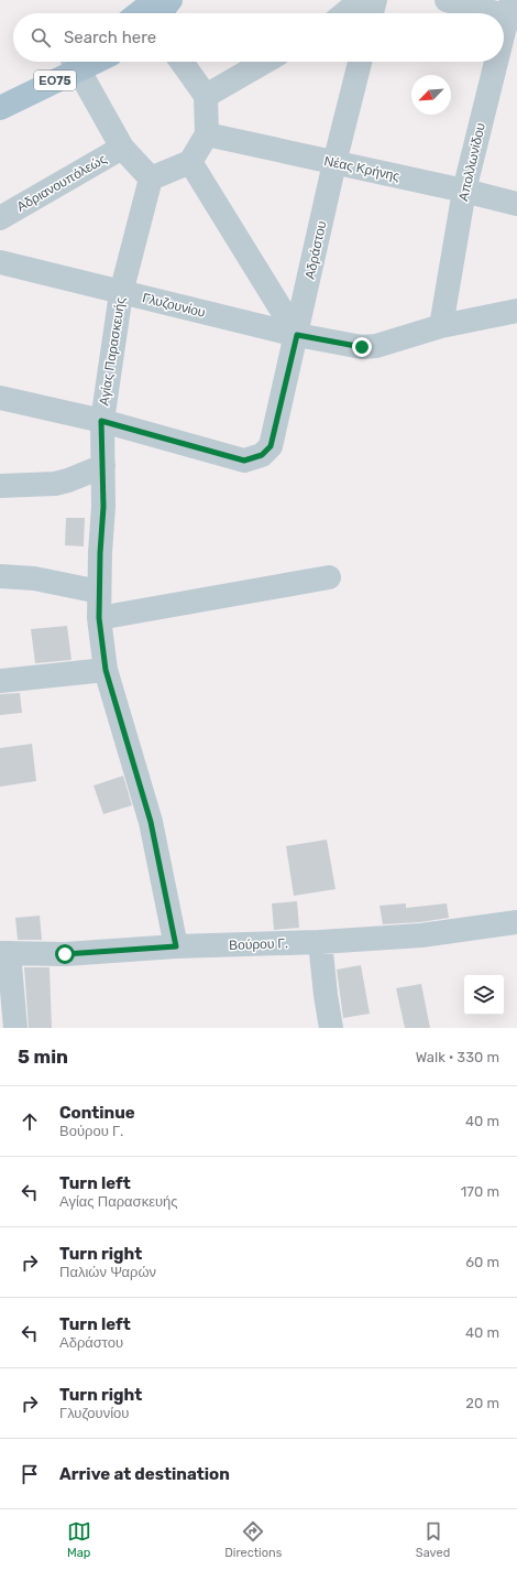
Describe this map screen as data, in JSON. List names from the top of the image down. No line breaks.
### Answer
{"streets":{"main road":["ΕΟ75"],"street":["Απολλωνίδου","Νέας Κρήνης","Αδριανουπόλεώς","Αδράστου","Γλυζουνίου","Αγίας Παρασκευής","Βούρου Γ."]},"crossings":[["Απολλωνίδου","Νέας Κρήνης"],["Απολλωνίδου","Γλυζουνίου"],["Νέας Κρήνης","Αδράστου"],["Αδράστου","Γλυζουνίου"],["Αδράστου","Αγίας Παρασκευής"],["Γλυζουνίου","Αγίας Παρασκευής"],["Αγίας Παρασκευής","Βούρου Γ."]],"north":"bottom left","page":{"search":"Search here","heading":["5 min","Walk · 330 m"],"list":[["Continue","Βούρου Γ.","40 m"],["Turn left","Αγίας Παρασκευής","170 m"],["Turn right","Παλιών Ψαρών","60 m"],["Turn left","Αδράστου","40 m"],["Turn right","Γλυζουνίου","20 m"],"Arrive at destination"],"nav":["Map","Directions","Saved"]}}
